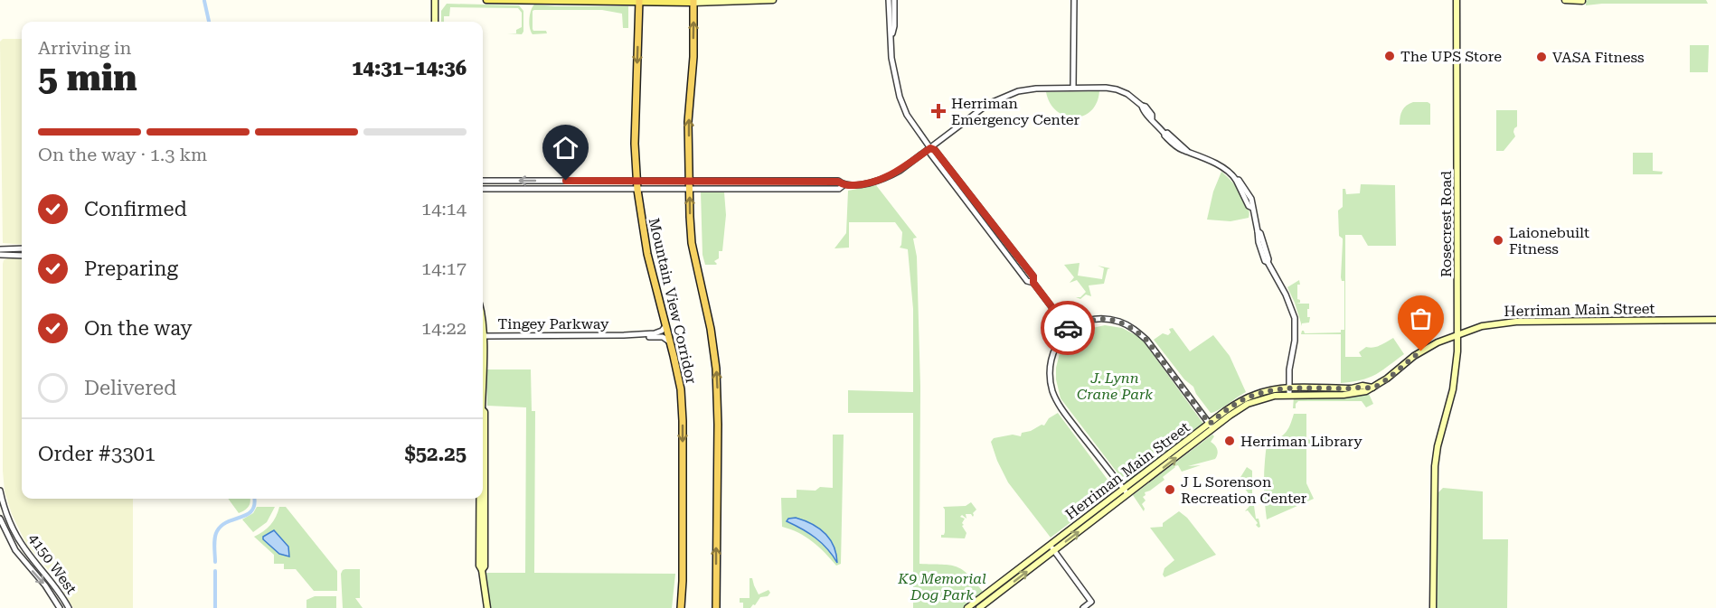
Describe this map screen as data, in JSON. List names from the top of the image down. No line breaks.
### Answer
{"streets":{"highway":["Mountain View Corridor"],"main road":["Rosecrest Road","Herriman Main Street"],"street":["Tingey Parkway","4150 West"]},"crossings":[["Rosecrest Road","Herriman Main Street"],["Mountain View Corridor","Tingey Parkway"]],"parks":["J. Lynn Crane Park","K9 Memorial Dog Park"],"places":{"other":["The UPS Store","VASA Fitness","Laionebuilt Fitness","Herriman Library","J L Sorenson Recreation Center"],"health":["Herriman Emergency Center"]},"page":{"heading":["5 min","Arriving in","14:31–14:36"],"panel":["Order #3301","$52.25"],"bar":"On the way · 1.3 km","list":[["Confirmed","14:14"],["Preparing","14:17"],["On the way","14:22"],"Delivered"]}}
